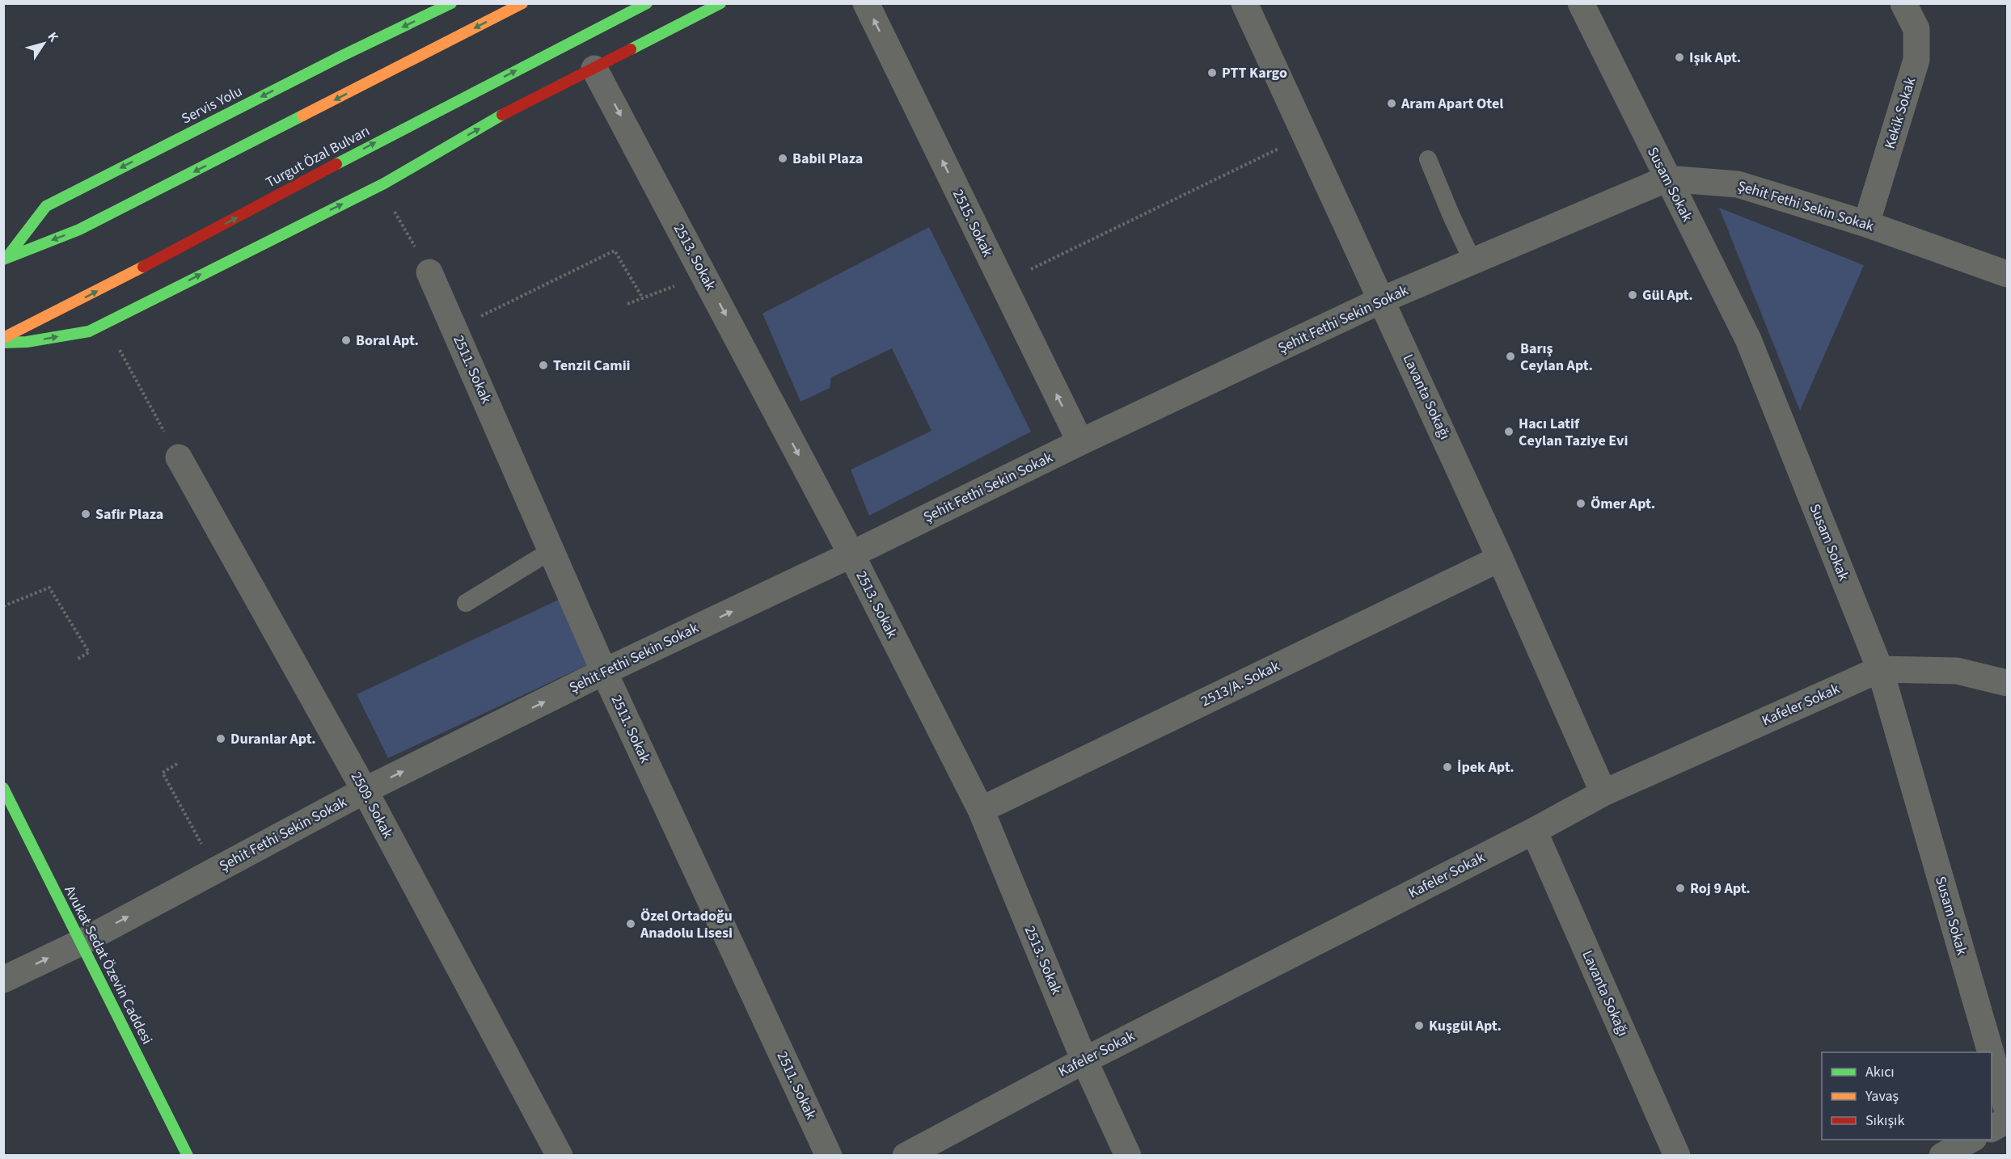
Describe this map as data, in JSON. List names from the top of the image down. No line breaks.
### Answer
{"streets":{"street":["Servis Yolu","Kekik Sokak","Turgut Özal Bulvarı","Susam Sokak","Şehit Fethi Sekin Sokak","2515. Sokak","2513. Sokak","2511. Sokak","Lavanta Sokağı","2513/A. Sokak","Kafeler Sokak","2509. Sokak","Avukat Sedat Özevin Caddesi"]},"crossings":[["Kekik Sokak","Şehit Fethi Sekin Sokak"],["Susam Sokak","Şehit Fethi Sekin Sokak"],["Susam Sokak","Kafeler Sokak"],["Şehit Fethi Sekin Sokak","2515. Sokak"],["Şehit Fethi Sekin Sokak","2513. Sokak"],["Şehit Fethi Sekin Sokak","2511. Sokak"],["Şehit Fethi Sekin Sokak","Lavanta Sokağı"],["Şehit Fethi Sekin Sokak","2509. Sokak"],["Şehit Fethi Sekin Sokak","Avukat Sedat Özevin Caddesi"],["2513. Sokak","2513/A. Sokak"],["2513. Sokak","Kafeler Sokak"],["Lavanta Sokağı","2513/A. Sokak"],["Lavanta Sokağı","Kafeler Sokak"]],"one_way":["Şehit Fethi Sekin Sokak","2515. Sokak","2513. Sokak"],"places":["Işık Apt.","PTT Kargo","Aram Apart Otel","Babil Plaza","Gül Apt.","Boral Apt.","Barış Ceylan Apt.","Tenzil Camii","Hacı Latif Ceylan Taziye Evi","Ömer Apt.","Safir Plaza","Duranlar Apt.","İpek Apt.","Roj 9 Apt.","Özel Ortadoğu Anadolu Lisesi","Kuşgül Apt."],"legend":["Akıcı","Yavaş","Sıkışık"],"north":"top right"}
